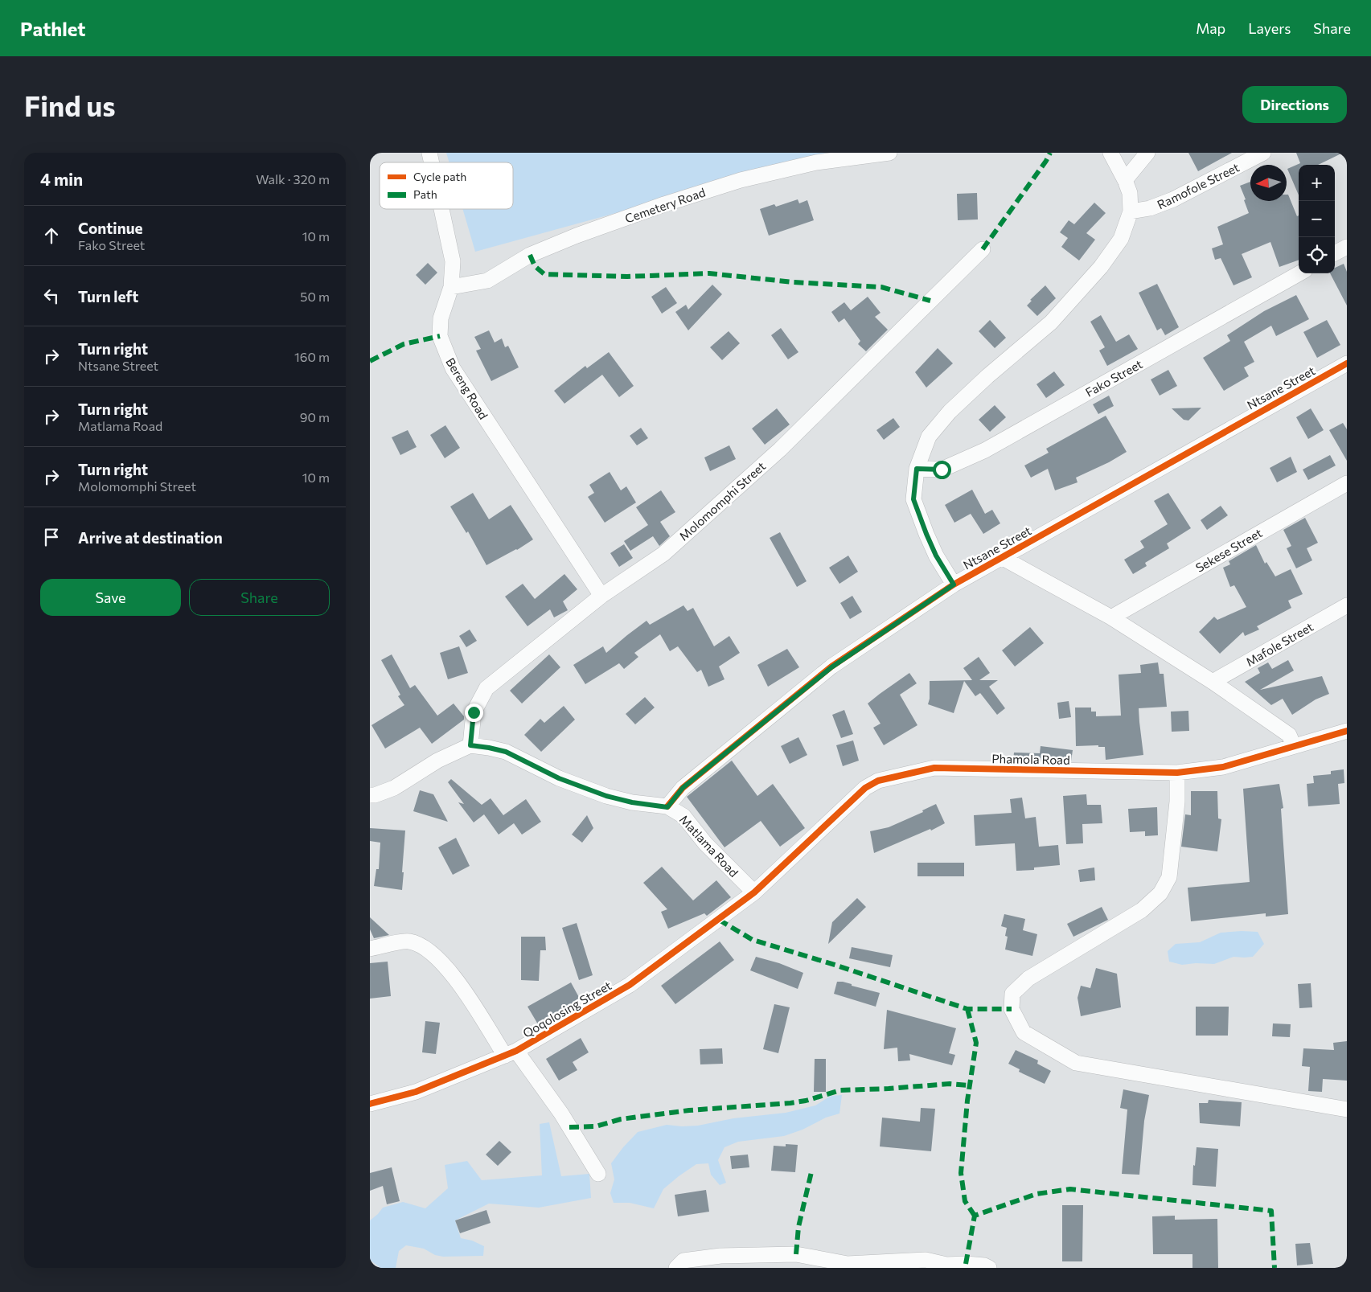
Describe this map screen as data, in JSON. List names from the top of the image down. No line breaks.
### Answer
{"streets":{"street":["Ramofole Street","Cemetery Road","Fako Street","Ntsane Street","Bereng Road","Molomomphi Street","Sekese Street","Mafole Street","Phamola Road","Matlama Road","Qoqolosing Street"]},"crossings":[["Cemetery Road","Bereng Road"],["Ntsane Street","Matlama Road"],["Bereng Road","Molomomphi Street"],["Molomomphi Street","Matlama Road"],["Phamola Road","Matlama Road"],["Phamola Road","Qoqolosing Street"],["Matlama Road","Qoqolosing Street"]],"legend":["Cycle path","Path"],"north":"left","page":{"header":"Pathlet","nav":["Map","Layers","Share"],"buttons":["Directions",["Save","Share"]],"title":"Find us","heading":["4 min","Walk · 320 m"],"map_buttons":["+","−"],"list":[["Continue","Fako Street","10 m"],["Turn left","50 m"],["Turn right","Ntsane Street","160 m"],["Turn right","Matlama Road","90 m"],["Turn right","Molomomphi Street","10 m"],"Arrive at destination"]}}
